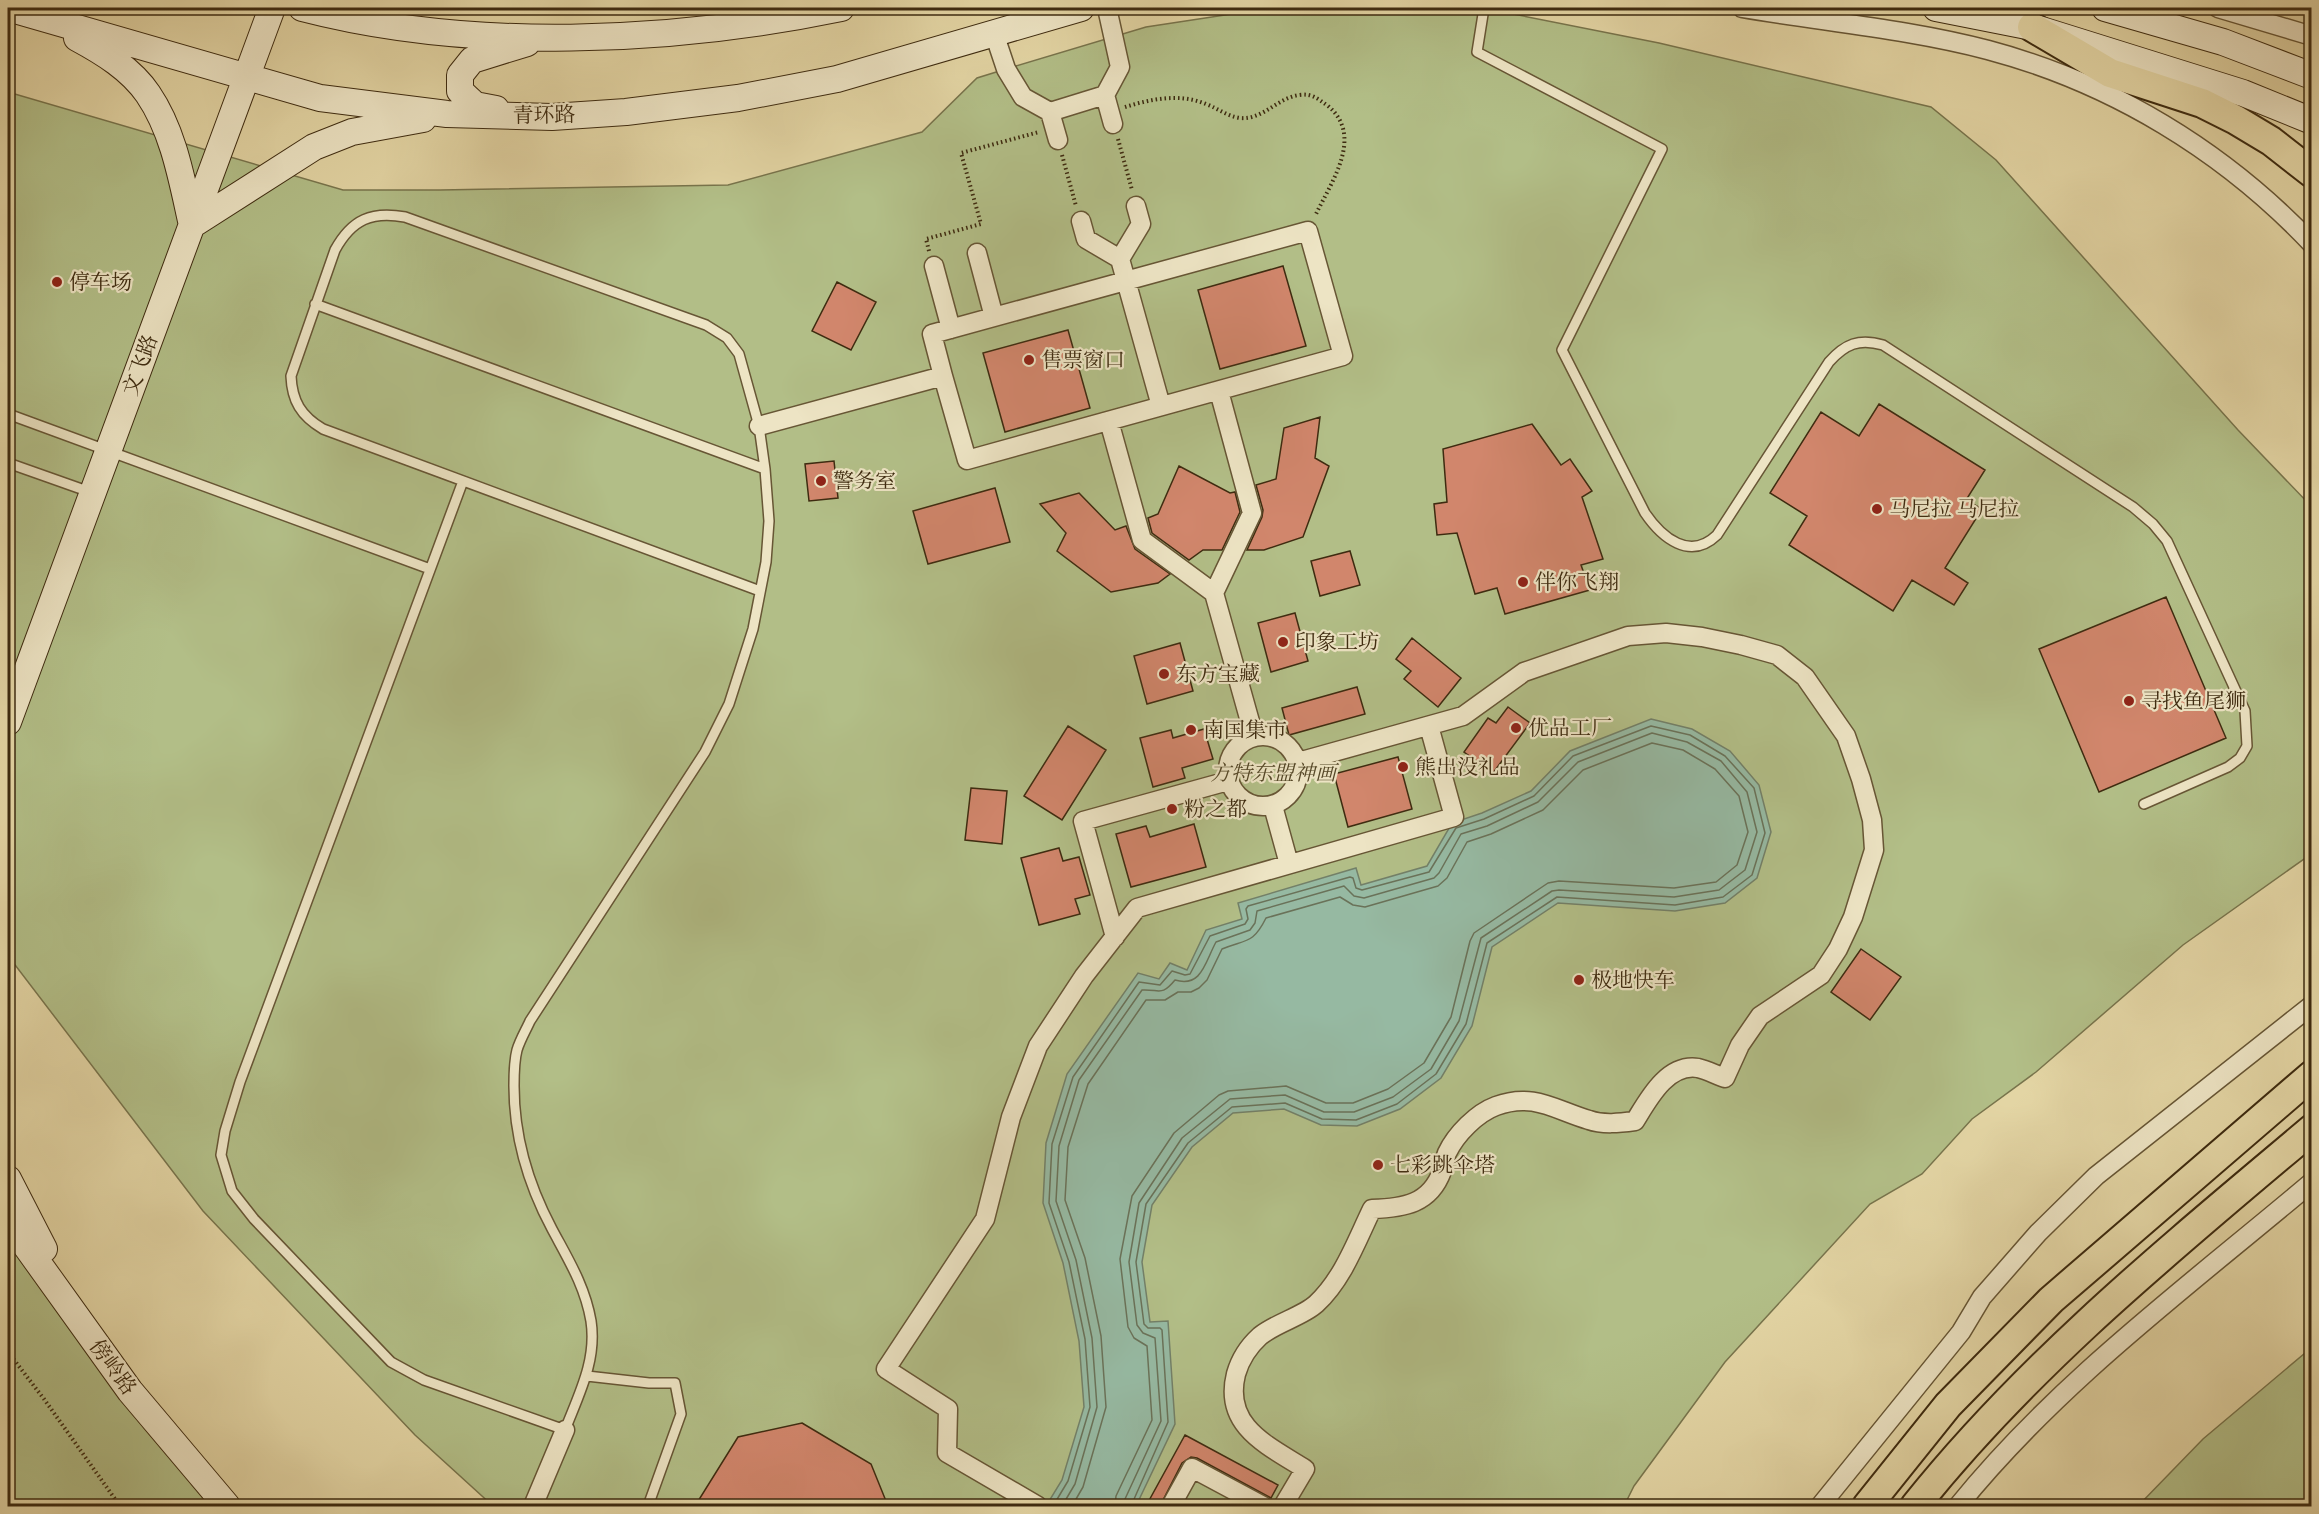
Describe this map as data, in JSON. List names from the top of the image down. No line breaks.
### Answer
{"streets":{"main road":["青环路","文飞路","傍岭路"]},"crossings":[["青环路","文飞路"]],"parks":["方特东盟神画"],"places":["停车场","售票窗口","警务室","马尼拉 马尼拉","伴你飞翔","印象工坊","东方宝藏","寻找鱼尾狮","优品工厂","南国集市","熊出没礼品","粉之都","极地快车","七彩跳伞塔"]}
